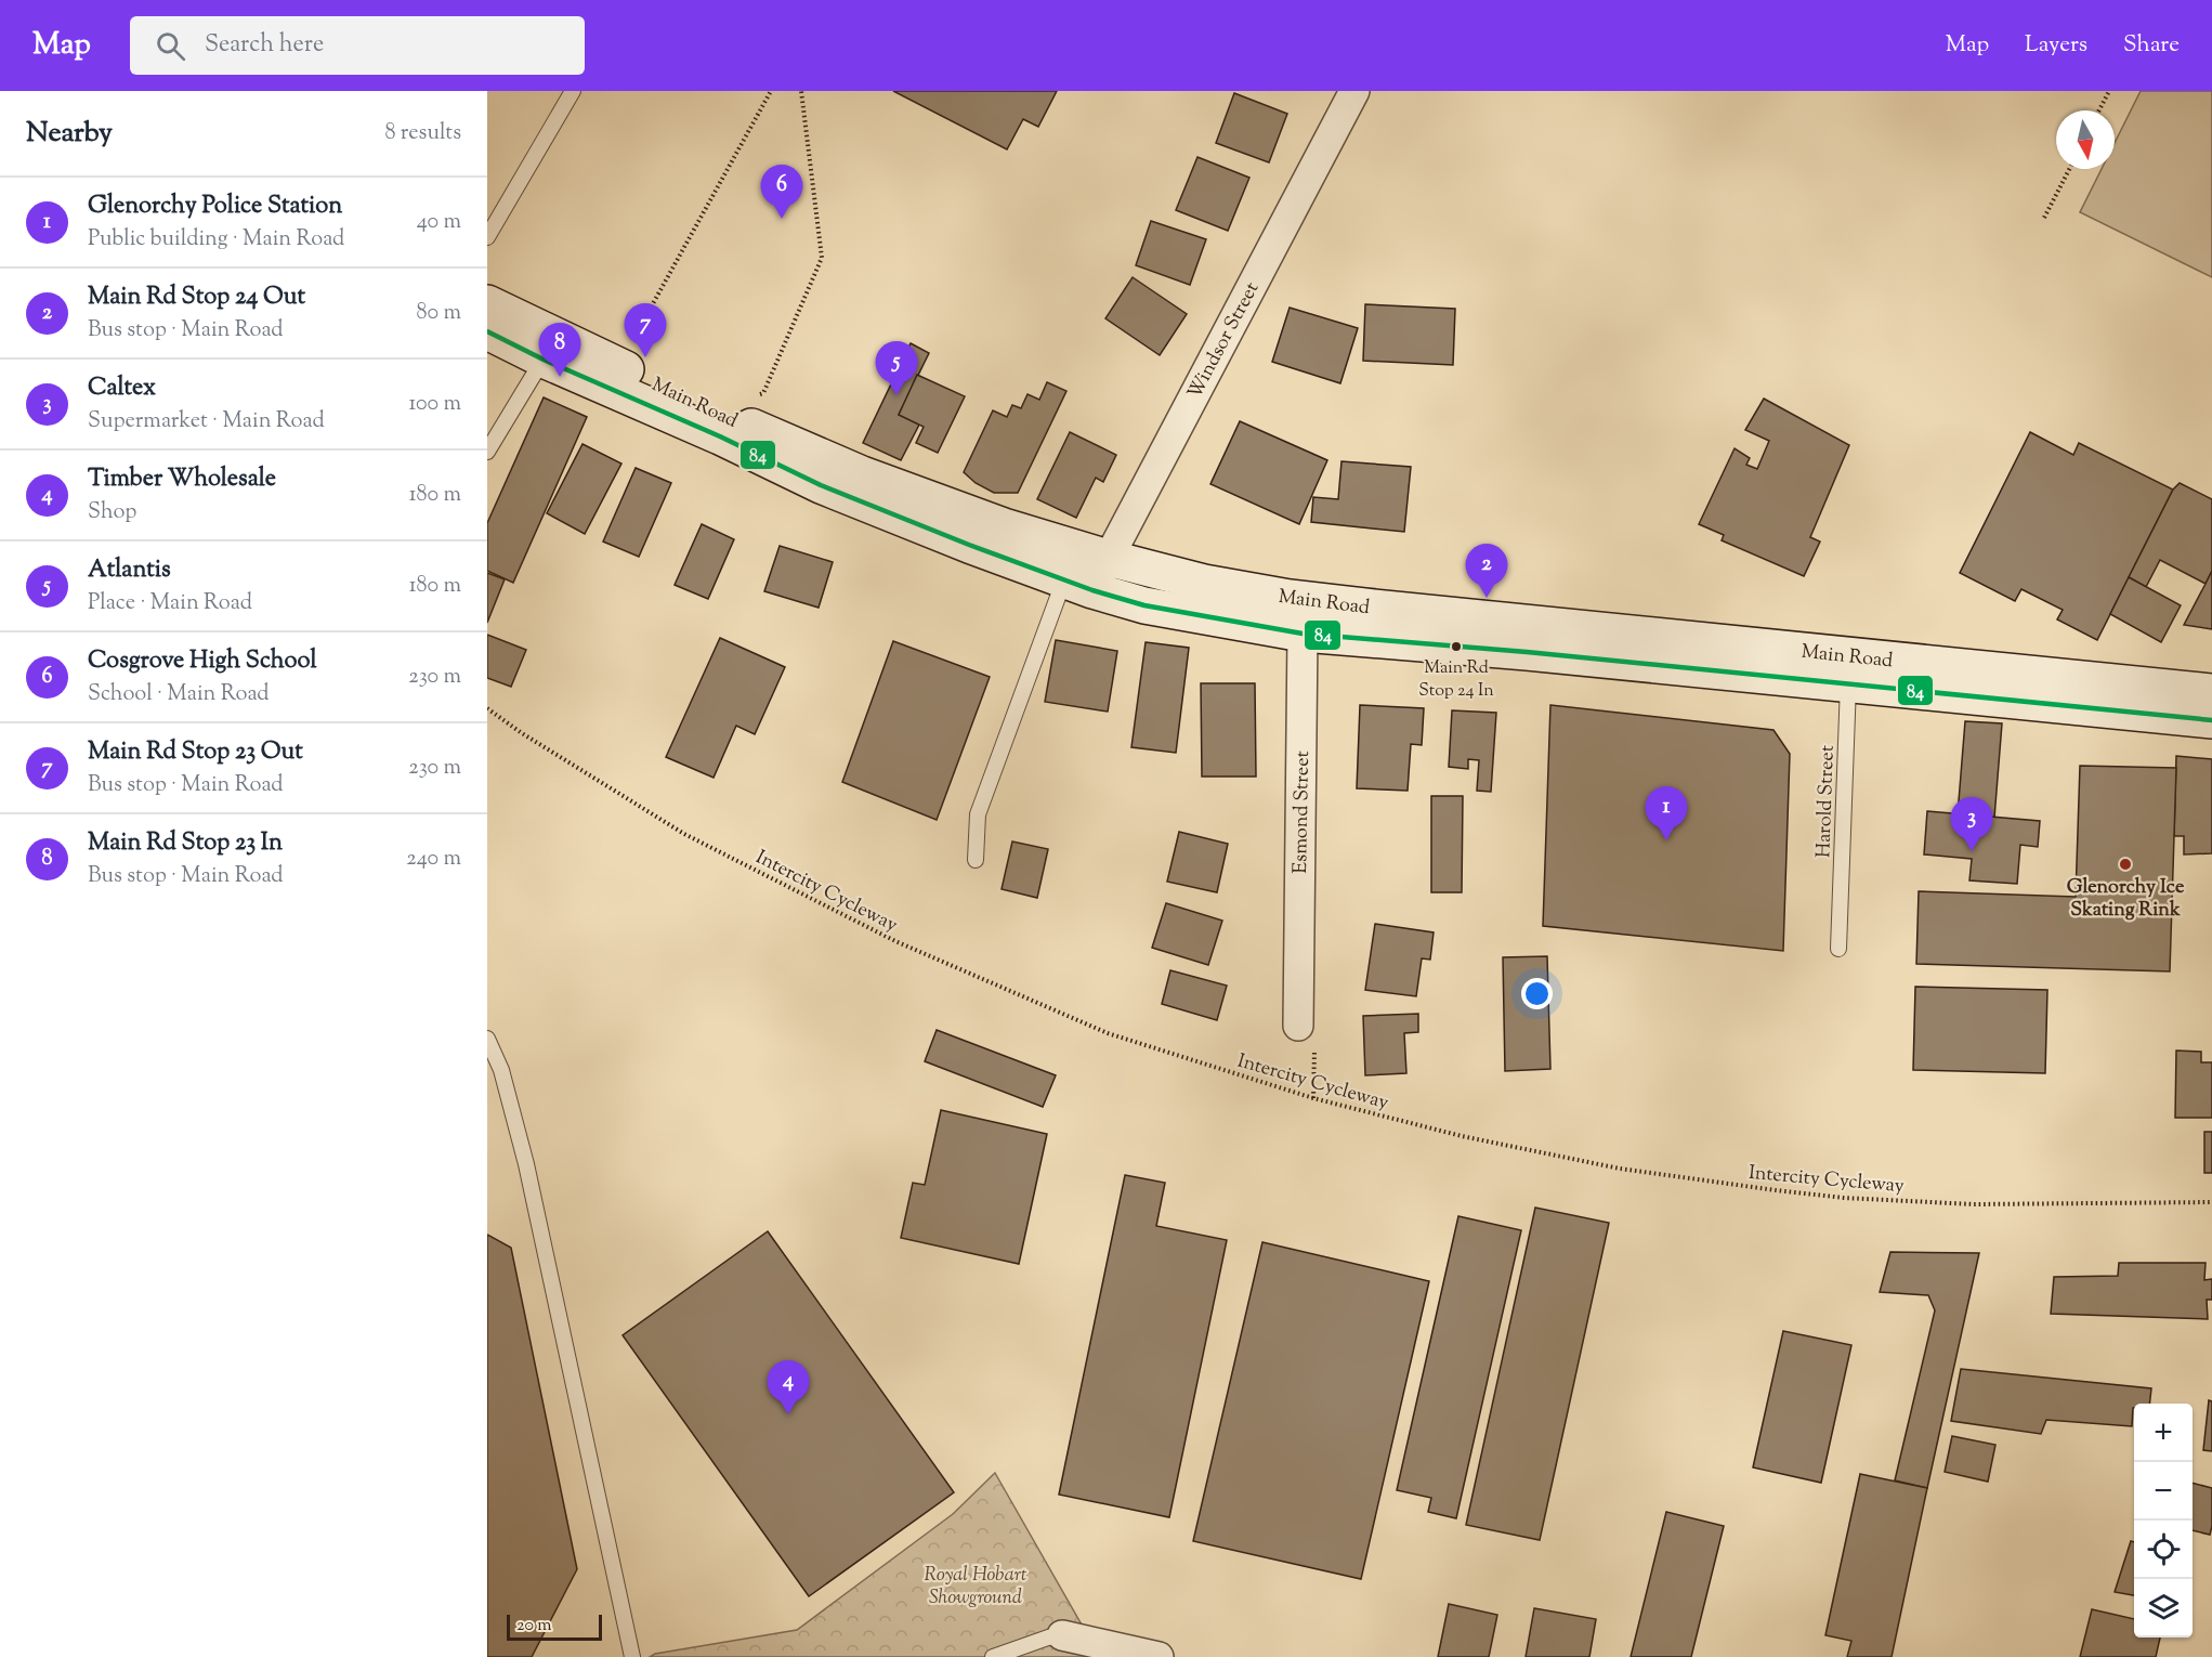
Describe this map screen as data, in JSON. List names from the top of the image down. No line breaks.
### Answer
{"streets":{"main road":["Main Road"],"street":["Windsor Street","Esmond Street"],"lane":["Harold Street"],"path":["Intercity Cycleway"]},"crossings":[["Windsor Street","Main Road"],["Main Road","Harold Street"],["Main Road","Esmond Street"]],"parks":["Royal Hobart Showground"],"places":["Main Rd Stop 24 In","Glenorchy Ice Skating Rink"],"lines":["transit line 84"],"scale_bar":"20 m","north":"bottom","page":{"header":"Map","search":"Search here","nav":["Map","Layers","Share"],"heading":["Nearby","8 results"],"pins":["6","7","8","5","2","1","3","4"],"list":[{"mark":"1","name":"Glenorchy Police Station","note":"Public building · Main Road","value":"40 m"},{"mark":"2","name":"Main Rd Stop 24 Out","note":"Bus stop · Main Road","value":"80 m"},{"mark":"3","name":"Caltex","note":"Supermarket · Main Road","value":"100 m"},{"mark":"4","name":"Timber Wholesale","note":"Shop","value":"180 m"},{"mark":"5","name":"Atlantis","note":"Place · Main Road","value":"180 m"},{"mark":"6","name":"Cosgrove High School","note":"School · Main Road","value":"230 m"},{"mark":"7","name":"Main Rd Stop 23 Out","note":"Bus stop · Main Road","value":"230 m"},{"mark":"8","name":"Main Rd Stop 23 In","note":"Bus stop · Main Road","value":"240 m"}],"map_buttons":["+","−"],"scale":"20 m"}}
